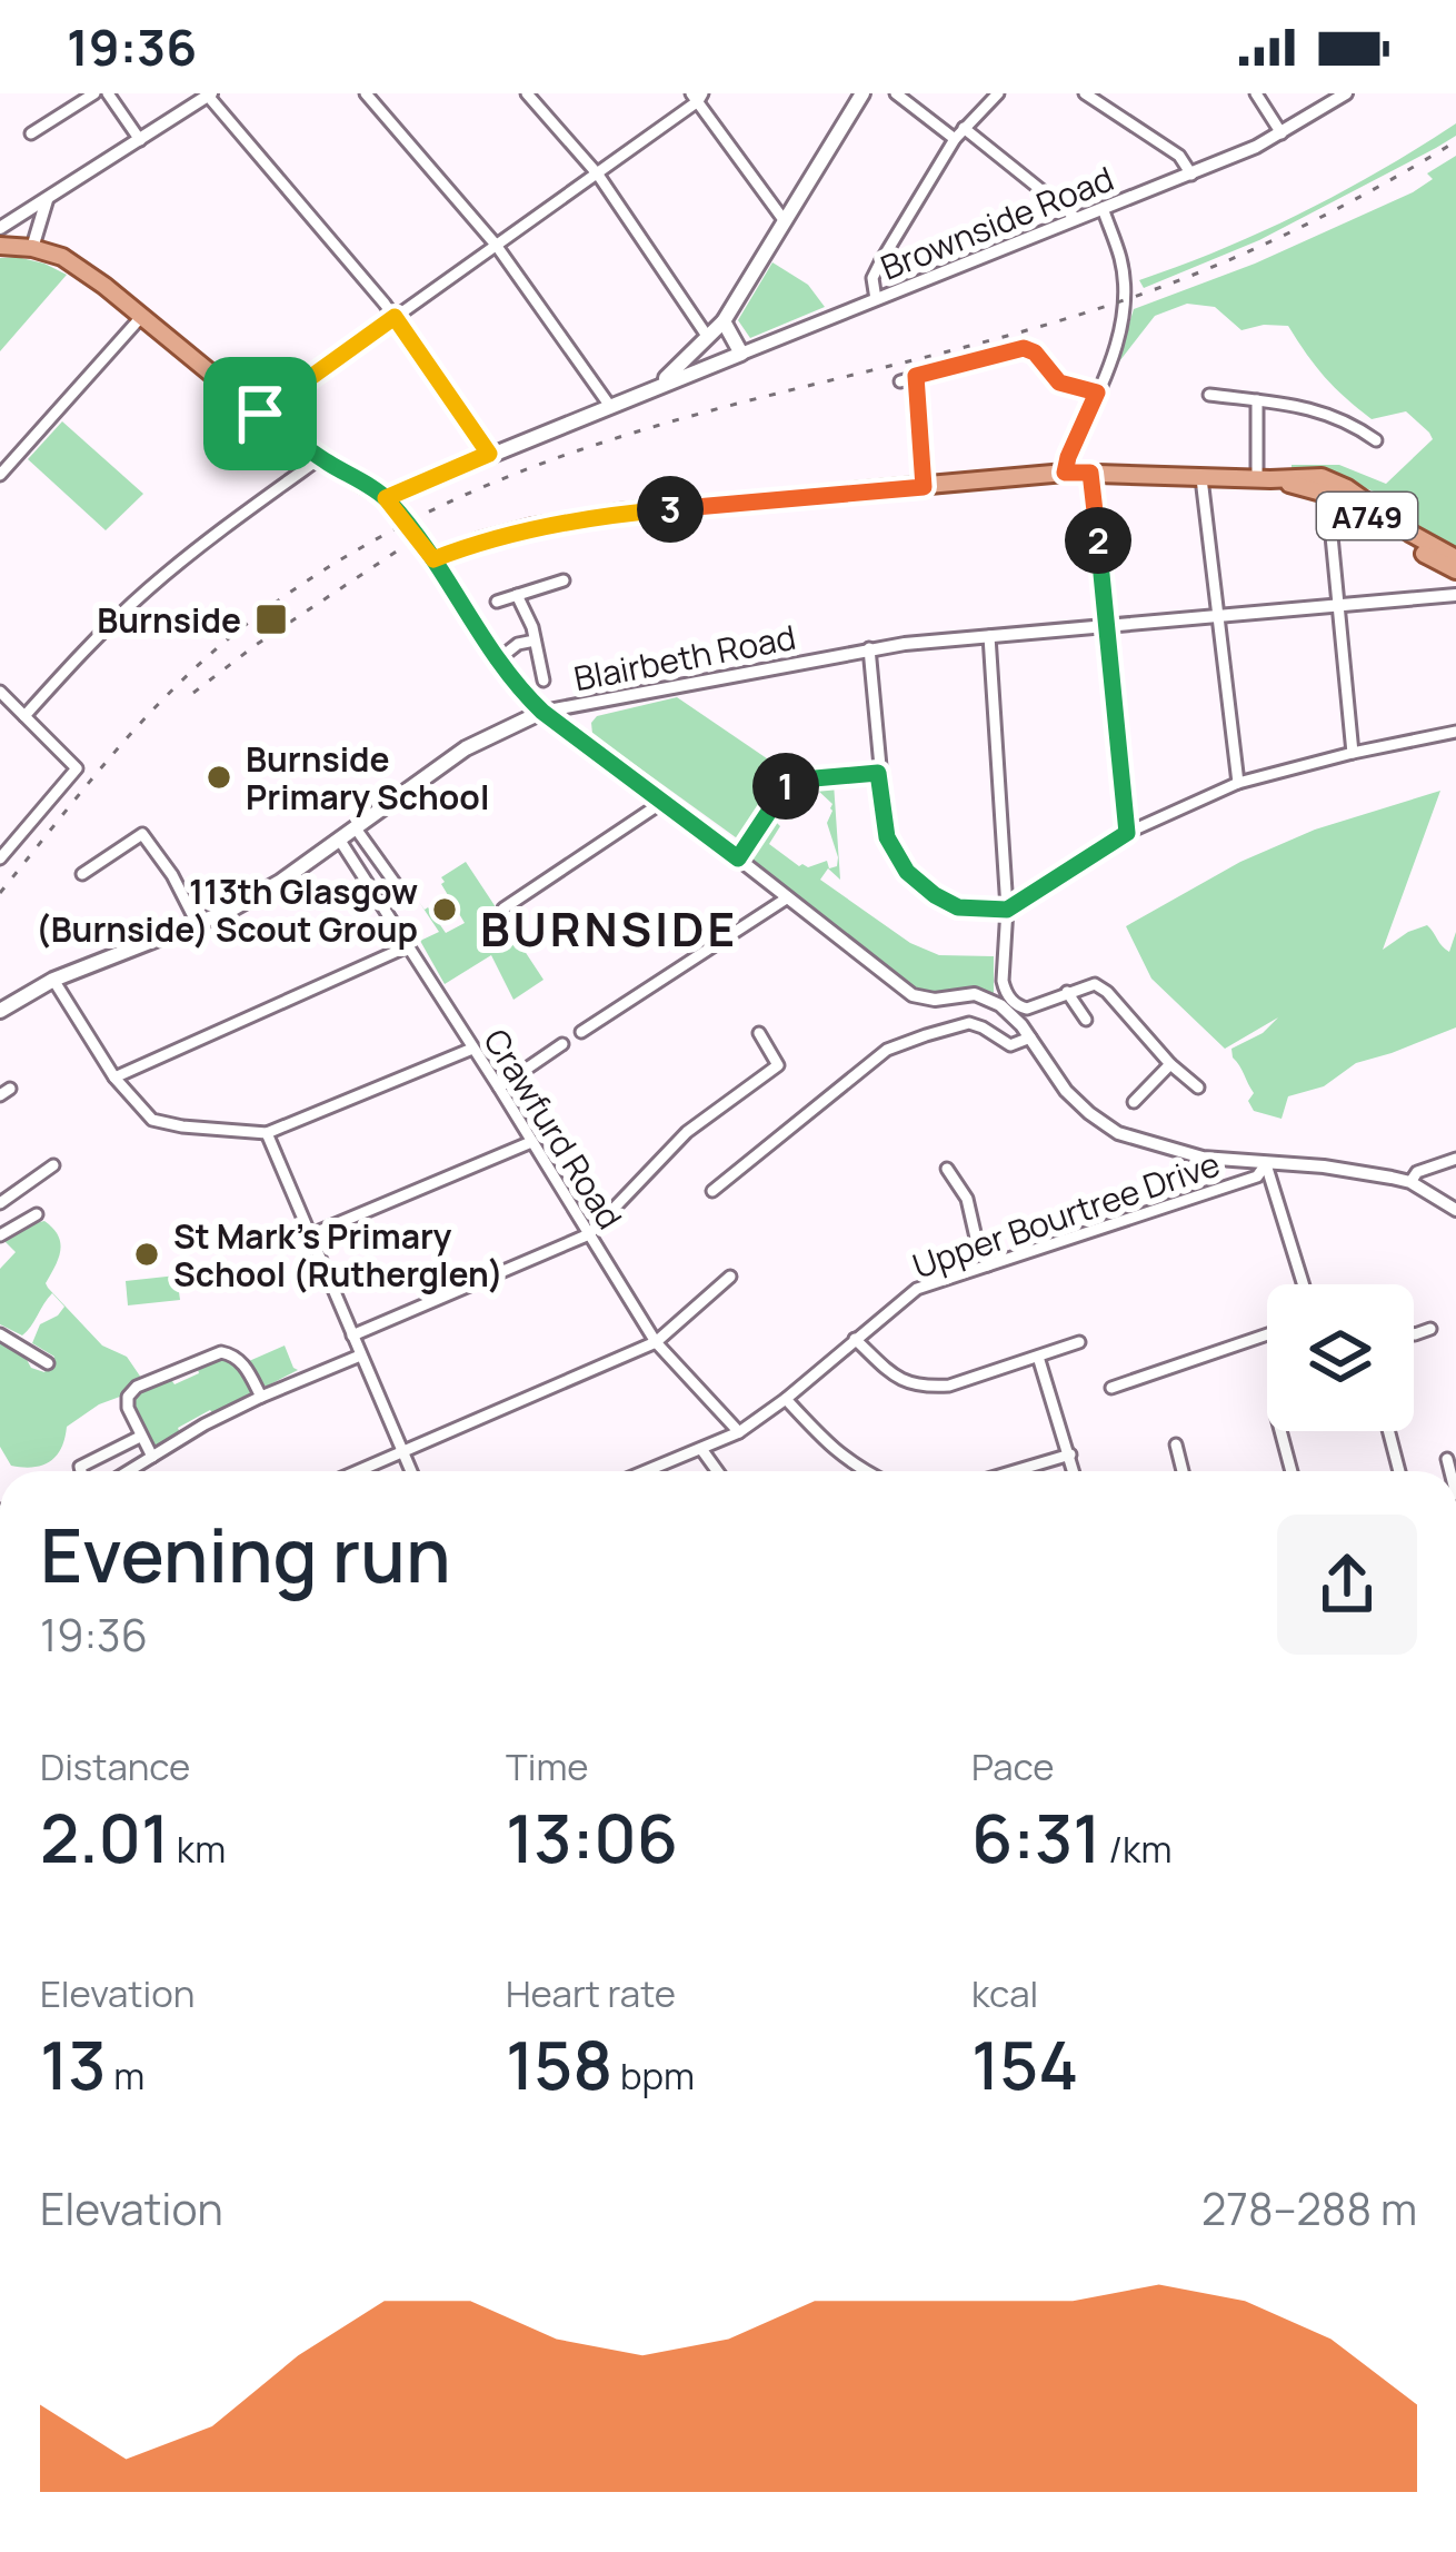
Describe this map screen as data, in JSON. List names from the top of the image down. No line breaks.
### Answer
{"streets":{"main road":["Brownside Road","A749","Blairbeth Road"],"street":["Crawfurd Road","Upper Bourtree Drive"]},"crossings":[["Blairbeth Road","Crawfurd Road"],["Crawfurd Road","Upper Bourtree Drive"]],"districts":["BURNSIDE"],"places":{"transit":["Burnside"],"other":["Burnside Primary School","113th Glasgow (Burnside) Scout Group","St Mark's Primary School (Rutherglen)"]},"page":{"status":"19:36","pins":["3","2","1"],"heading":["Evening run","19:36"],"stats":[["Distance","2.01 km"],["Time","13:06"],["Pace","6:31 /km"],["Elevation","13 m"],["Heart rate","158 bpm"],["kcal","154"]],"chart":["Elevation","278–288 m"]}}
